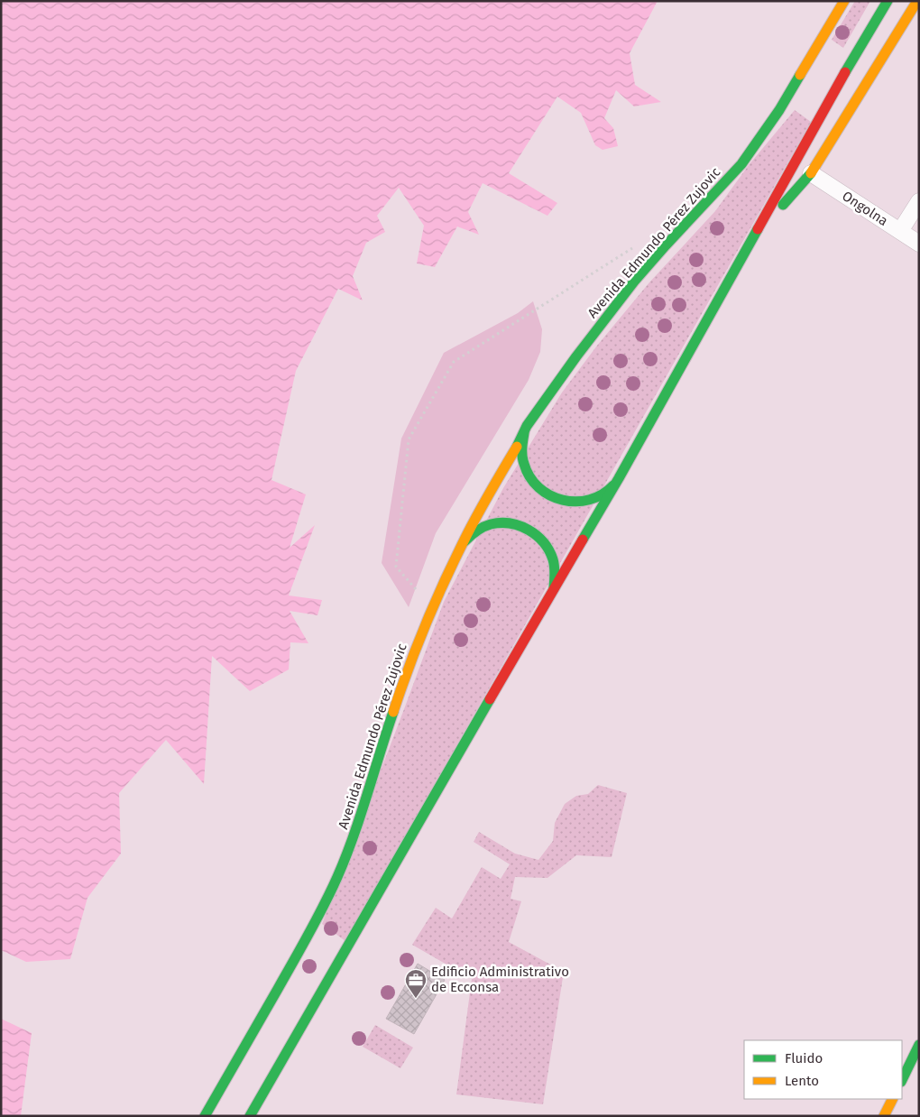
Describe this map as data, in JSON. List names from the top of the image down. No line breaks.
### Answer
{"streets":{"main road":["Avenida Edmundo Pérez Zujovic"],"street":["Ongolna"]},"places":{"office":["Edificio Administrativo de Ecconsa"]},"legend":["Fluido","Lento"]}
